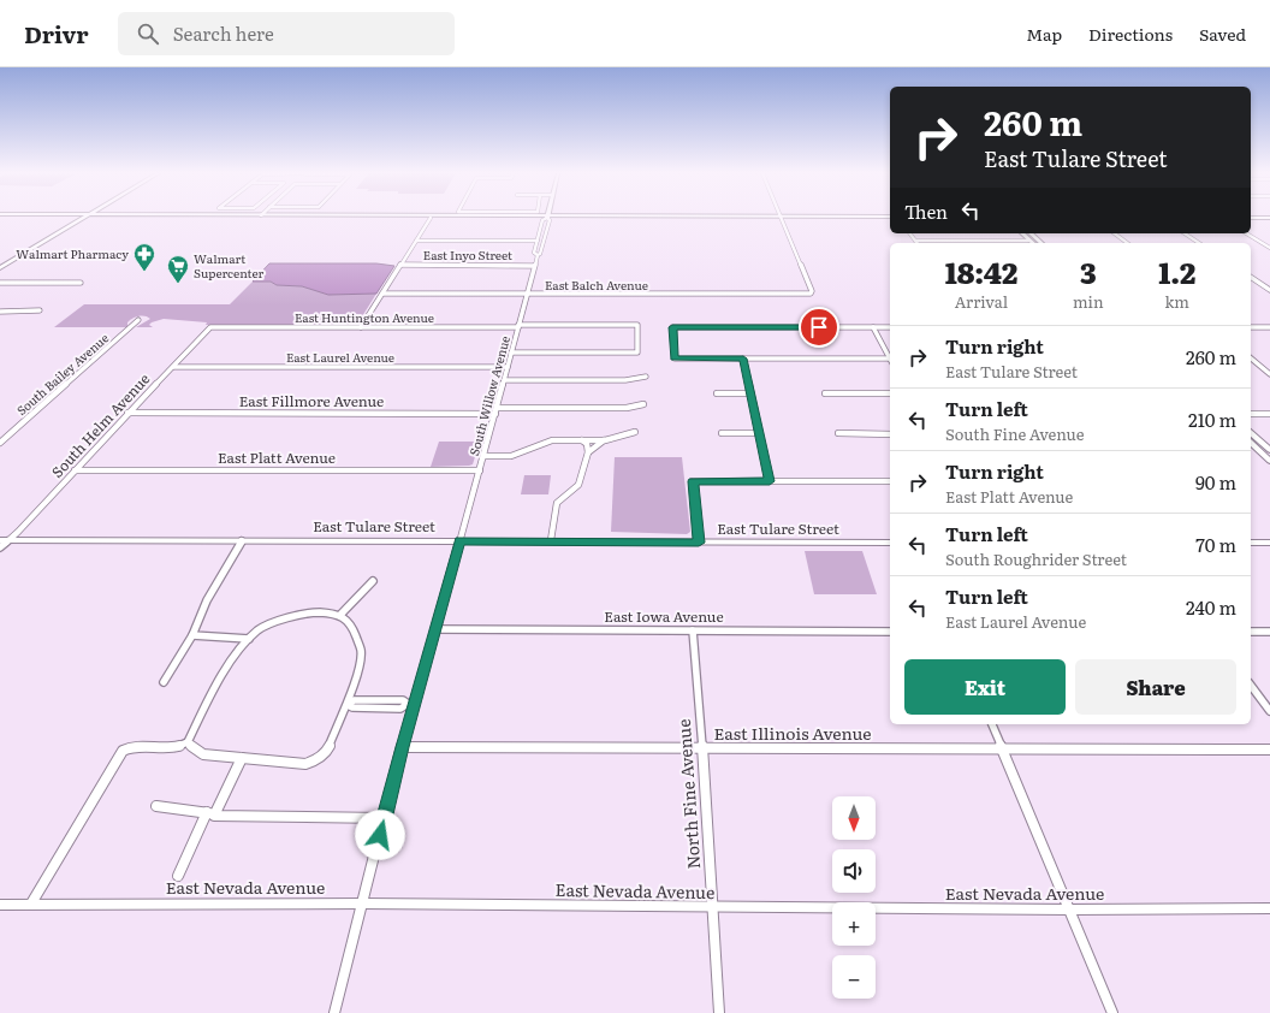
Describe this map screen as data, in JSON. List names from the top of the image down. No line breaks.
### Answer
{"streets":{"main road":["East Tulare Street"],"street":["East Inyo Street","East Balch Avenue","East Huntington Avenue","East Laurel Avenue","South Bailey Avenue","South Willow Avenue","East Fillmore Avenue","South Helm Avenue","East Platt Avenue","East Iowa Avenue","East Illinois Avenue","North Fine Avenue","East Nevada Avenue"]},"crossings":[["East Inyo Street","South Willow Avenue"],["East Balch Avenue","South Willow Avenue"],["East Huntington Avenue","South Willow Avenue"],["East Huntington Avenue","South Helm Avenue"],["East Laurel Avenue","South Willow Avenue"],["East Laurel Avenue","South Helm Avenue"],["South Willow Avenue","East Fillmore Avenue"],["South Willow Avenue","East Platt Avenue"],["South Willow Avenue","East Tulare Street"],["South Willow Avenue","East Iowa Avenue"],["South Willow Avenue","East Illinois Avenue"],["South Willow Avenue","East Nevada Avenue"],["East Fillmore Avenue","South Helm Avenue"],["South Helm Avenue","East Platt Avenue"],["South Helm Avenue","East Tulare Street"],["East Iowa Avenue","North Fine Avenue"],["East Illinois Avenue","North Fine Avenue"],["North Fine Avenue","East Nevada Avenue"]],"places":{"pharmacy":["Walmart Pharmacy"],"supermarket":["Walmart Supercenter"]},"north":"bottom","page":{"header":"Drivr","search":"Search here","nav":["Map","Directions","Saved"],"turn":["260 m","East Tulare Street"],"then":"Then","eta":["18:42","Arrival","3","min","1.2","km"],"list":[{"name":"Turn right","note":"East Tulare Street","value":"260 m"},{"name":"Turn left","note":"South Fine Avenue","value":"210 m"},{"name":"Turn right","note":"East Platt Avenue","value":"90 m"},{"name":"Turn left","note":"South Roughrider Street","value":"70 m"},{"name":"Turn left","note":"East Laurel Avenue","value":"240 m"}],"buttons":["Exit","Share"],"map_buttons":["+","−"]}}
